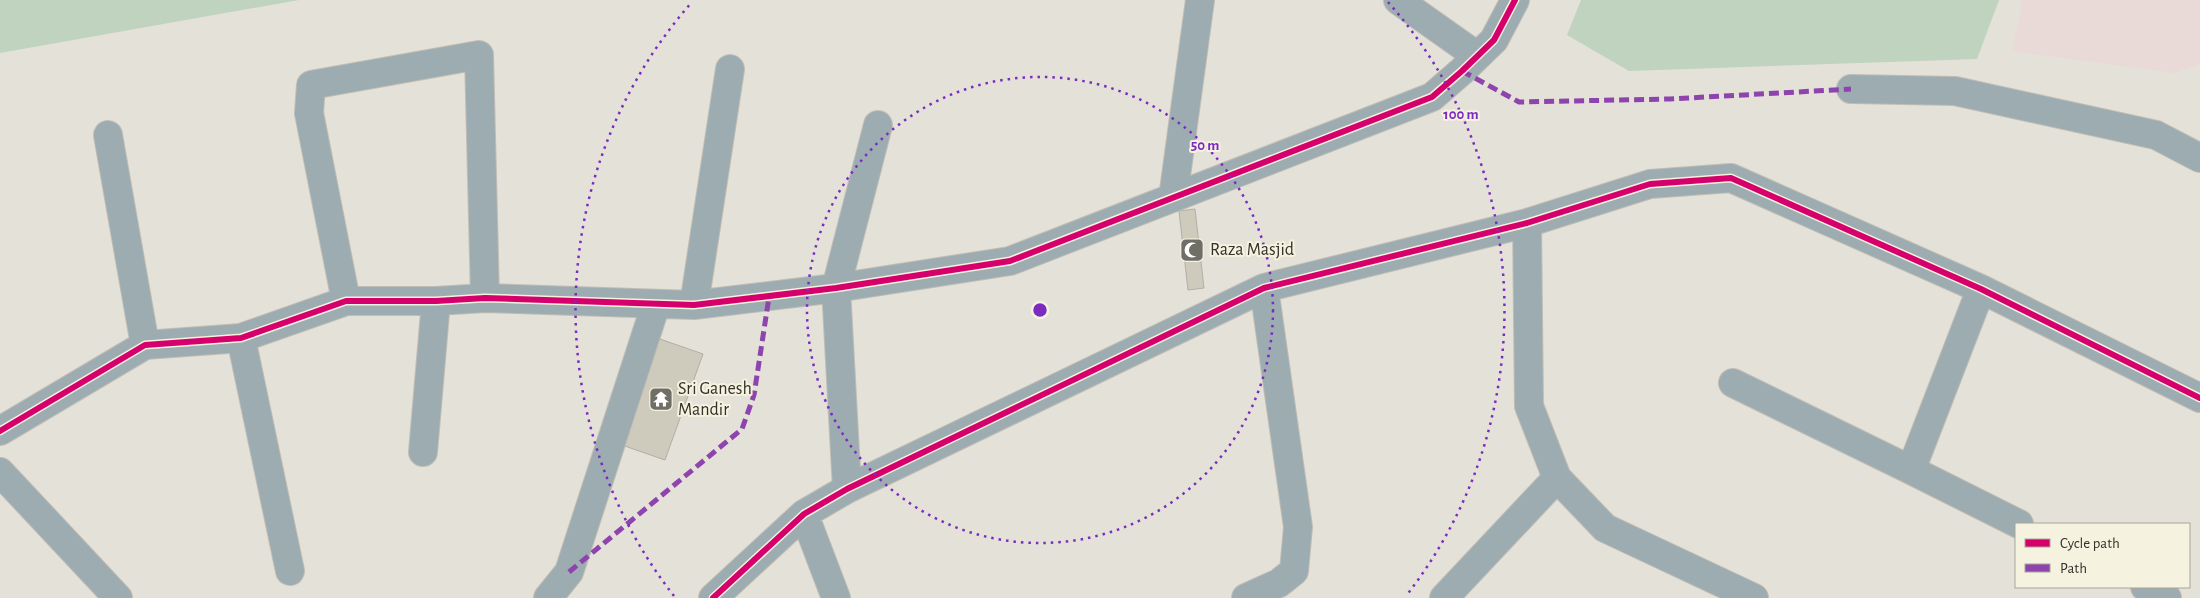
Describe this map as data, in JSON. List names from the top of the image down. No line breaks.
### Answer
{"places":{"mosque":["Raza Masjid"],"temple":["Sri Ganesh Mandir"]},"legend":["Cycle path","Path"],"rings":["100 m","50 m"]}
